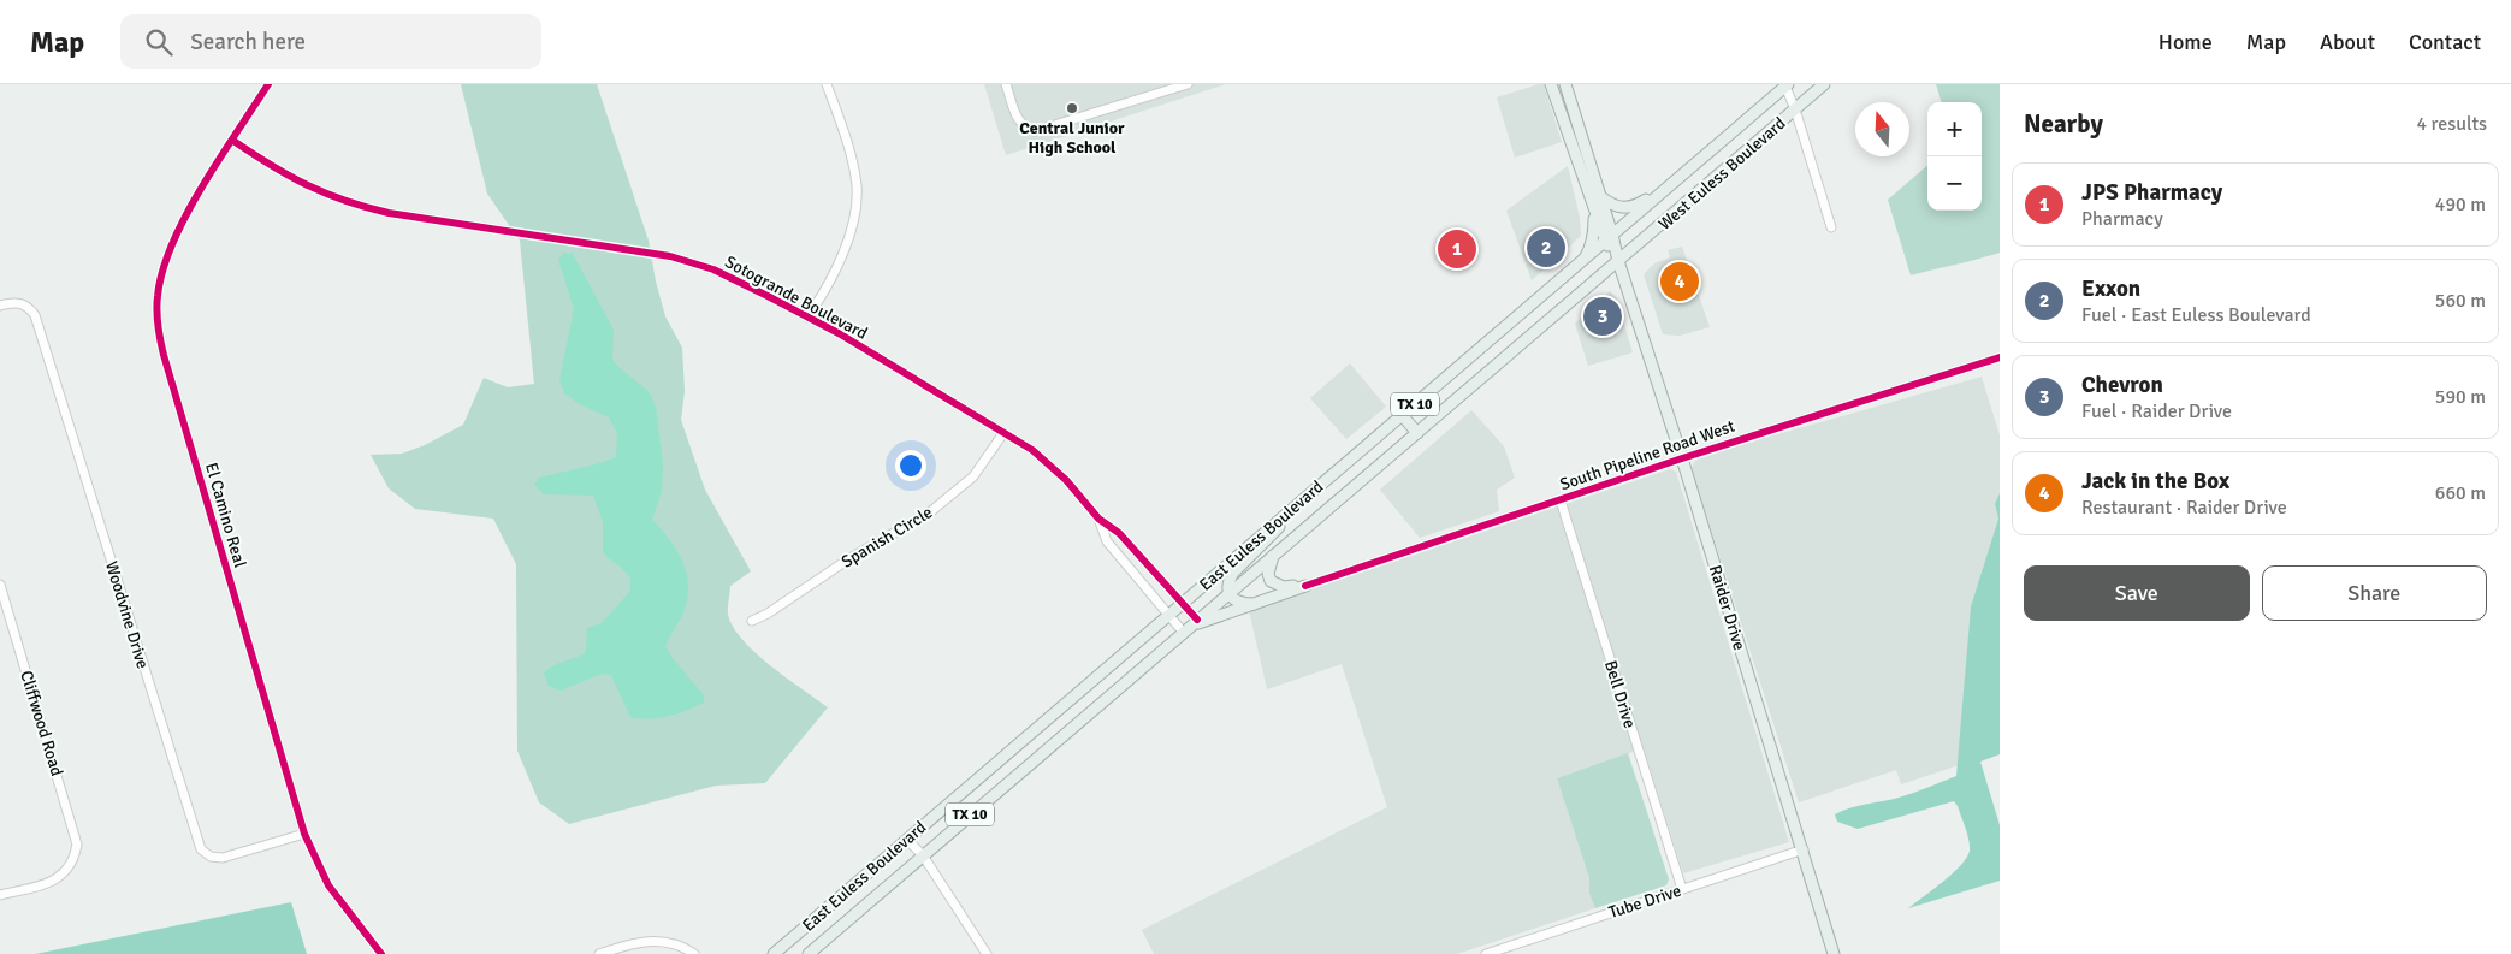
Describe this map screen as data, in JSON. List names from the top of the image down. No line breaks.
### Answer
{"streets":{"main road":["West Euless Boulevard","TX 10","East Euless Boulevard","Raider Drive"],"street":["Sotogrande Boulevard","South Pipeline Road West","El Camino Real","Spanish Circle","Woodvine Drive","Bell Drive","Cliffwood Road","Tube Drive"]},"crossings":[["West Euless Boulevard","East Euless Boulevard"],["West Euless Boulevard","Raider Drive"],["Sotogrande Boulevard","El Camino Real"],["Sotogrande Boulevard","East Euless Boulevard"],["Sotogrande Boulevard","Spanish Circle"],["South Pipeline Road West","Raider Drive"],["South Pipeline Road West","Bell Drive"],["El Camino Real","Woodvine Drive"],["East Euless Boulevard","Raider Drive"],["Raider Drive","Tube Drive"],["Bell Drive","Tube Drive"]],"places":["Central Junior High School"],"north":"top","page":{"header":"Map","search":"Search here","nav":["Home","Map","About","Contact"],"heading":["Nearby","4 results"],"map_buttons":["+","−"],"list":[{"mark":"1","name":"JPS Pharmacy","note":"Pharmacy","value":"490 m"},{"mark":"2","name":"Exxon","note":"Fuel · East Euless Boulevard","value":"560 m"},{"mark":"3","name":"Chevron","note":"Fuel · Raider Drive","value":"590 m"},{"mark":"4","name":"Jack in the Box","note":"Restaurant · Raider Drive","value":"660 m"}],"pins":["2","1","4","3"],"buttons":["Save","Share"]}}
